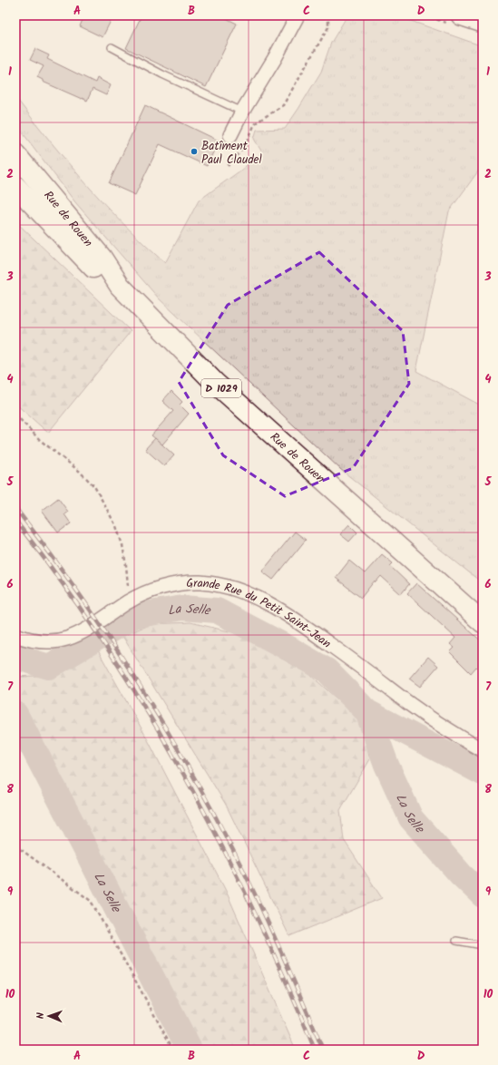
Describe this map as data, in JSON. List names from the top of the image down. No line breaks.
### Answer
{"streets":{"main road":["Rue de Rouen","D 1029"],"street":["Grande Rue du Petit Saint-Jean"]},"water":["La Selle"],"places":["Batîment Paul Claudel"],"north":"left","grid":{"columns":["A","B","C","D"],"rows":["1","2","3","4","5","6","7","8","9","10"]}}
